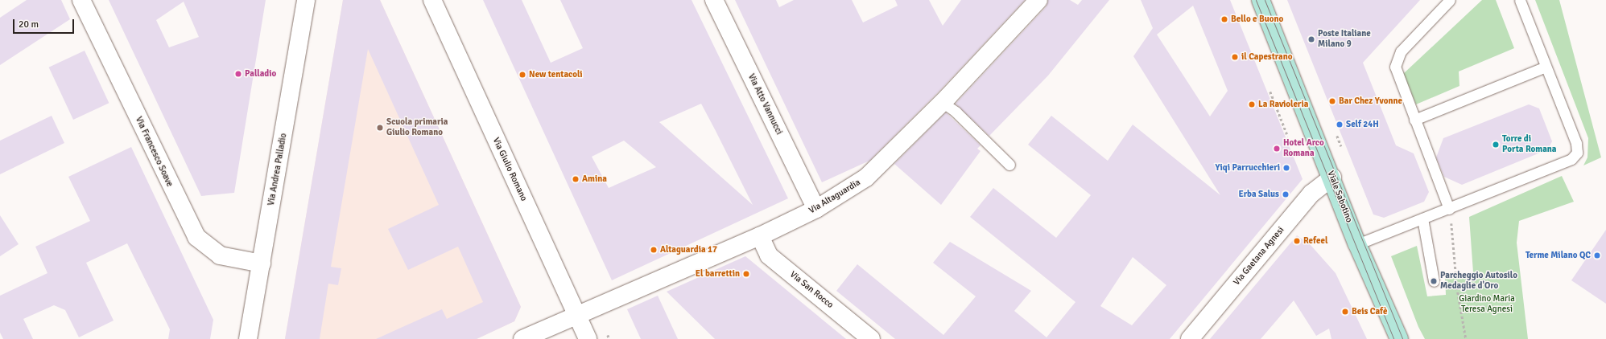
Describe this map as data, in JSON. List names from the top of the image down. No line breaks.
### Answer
{"streets":{"street":["Via Atto Vannucci","Via Francesco Soave","Via Andrea Palladio","Via Giulio Romano","Via Altaguardia","Viale Sabotino","Via Gaetana Agnesi","Via San Rocco"]},"crossings":[["Via Atto Vannucci","Via Altaguardia"],["Via Francesco Soave","Via Andrea Palladio"],["Via Giulio Romano","Via Altaguardia"],["Via Altaguardia","Via San Rocco"],["Viale Sabotino","Via Gaetana Agnesi"]],"parks":["Giardino Maria Teresa Agnesi"],"places":["Bello e Buono","Poste Italiane Milano 9","il Capestrano","Palladio","New tentacoli","Bar Chez Yvonne","La Ravioleria","Self 24H","Scuola primaria Giulio Romano","Torre di Porta Romana","Hotel Arco Romana","Yiqi Parrucchieri","Amina","Erba Salus","Refeel","Altaguardia 17","Terme Milano QC","El barrettin","Parcheggio Autosilo Medaglie d'Oro","Beis Cafè"],"scale_bar":"20 m"}
